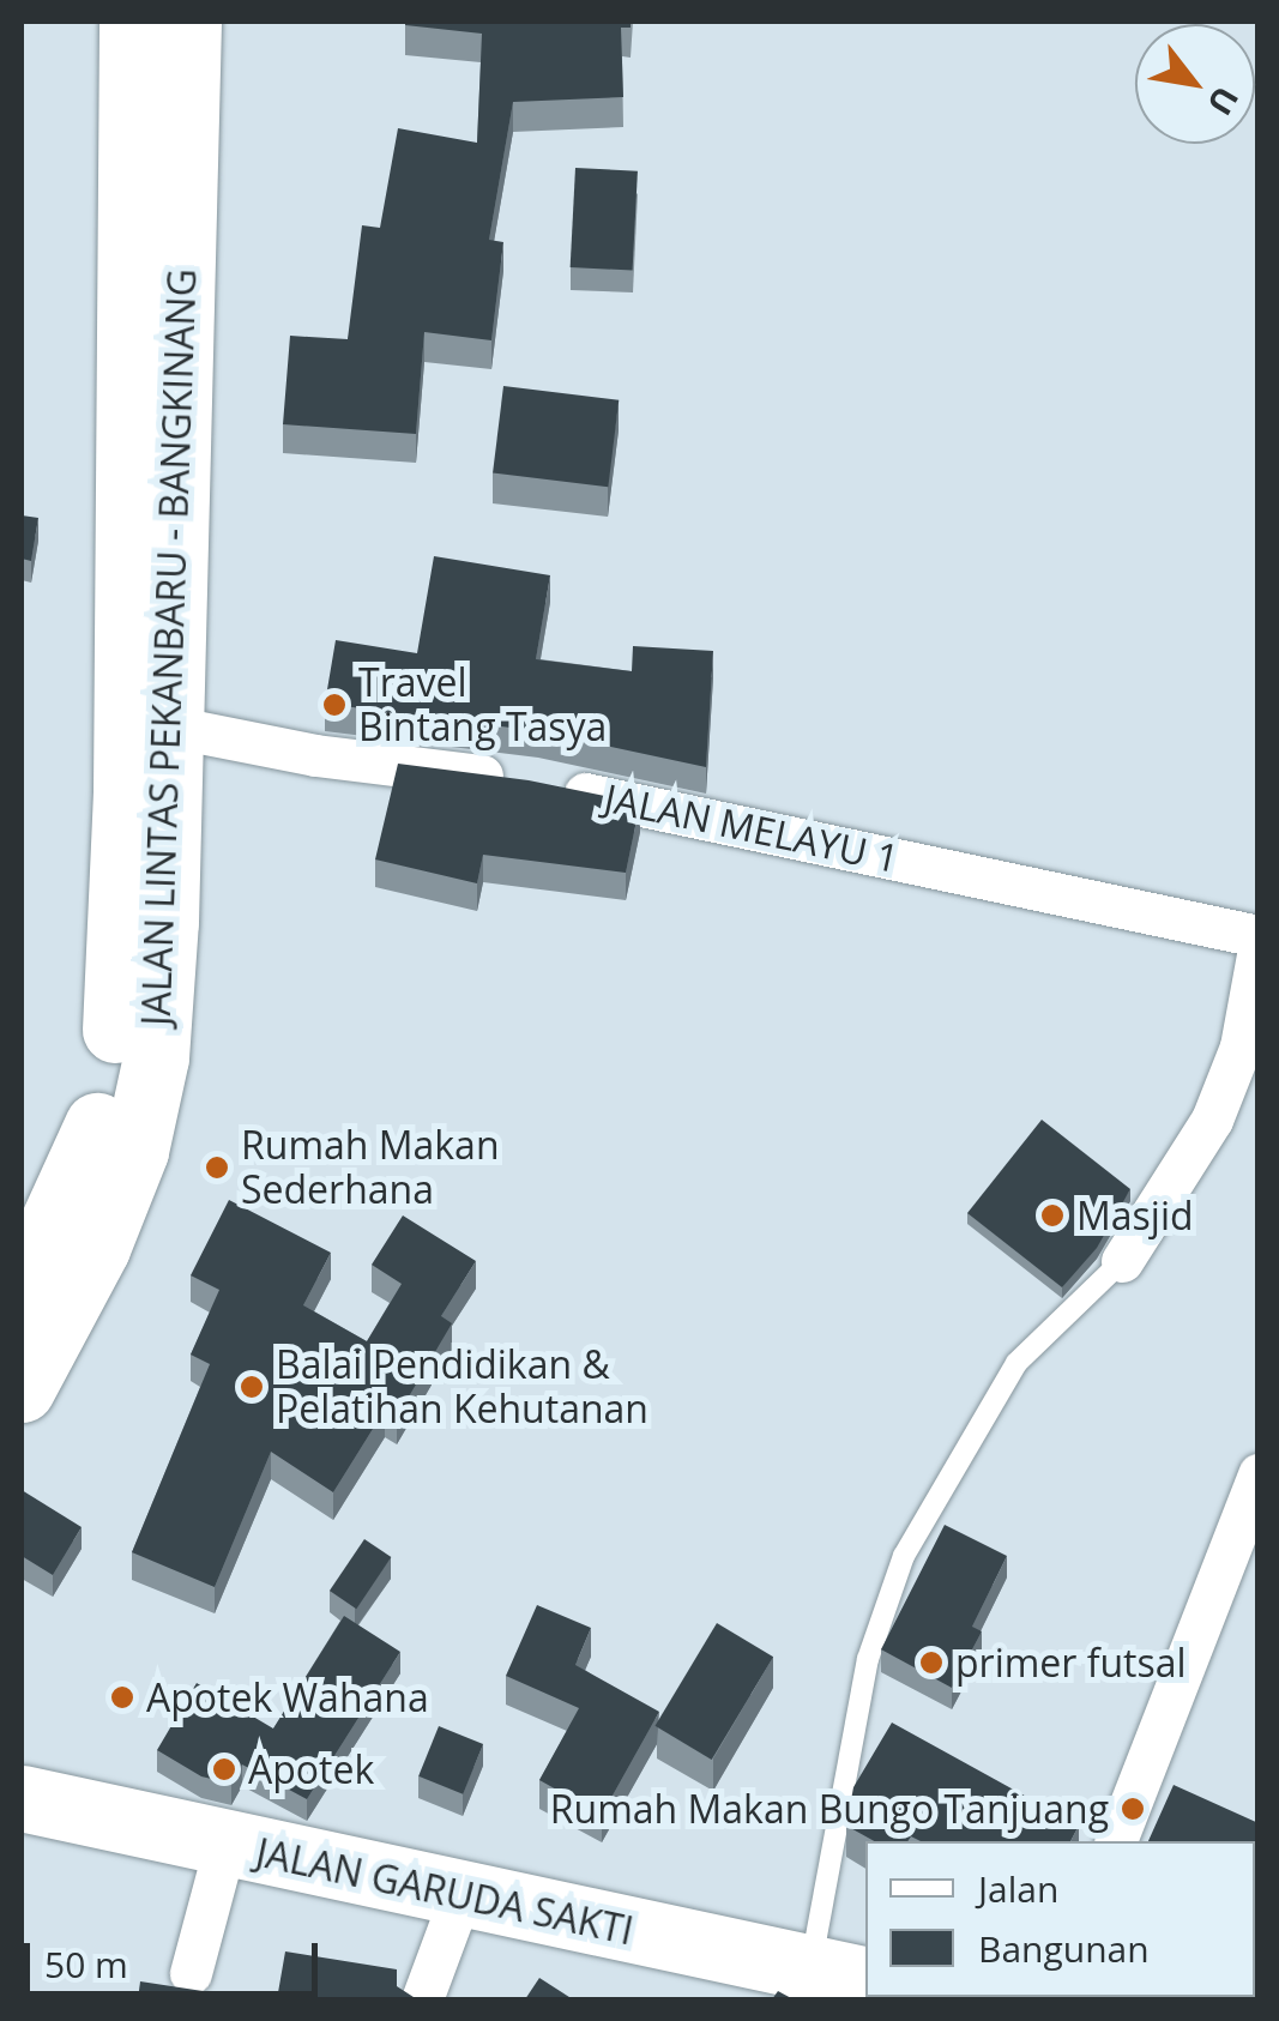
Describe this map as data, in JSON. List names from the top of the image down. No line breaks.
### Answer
{"streets":{"highway":["JALAN LINTAS PEKANBARU - BANGKINANG","JALAN GARUDA SAKTI"],"street":["JALAN MELAYU 1"]},"places":["Travel Bintang Tasya","Rumah Makan Sederhana","Masjid","Balai Pendidikan & Pelatihan Kehutanan","primer futsal","Apotek Wahana","Apotek","Rumah Makan Bungo Tanjuang"],"legend":["Jalan","Bangunan"],"scale_bar":"50 m","north":"bottom right"}
